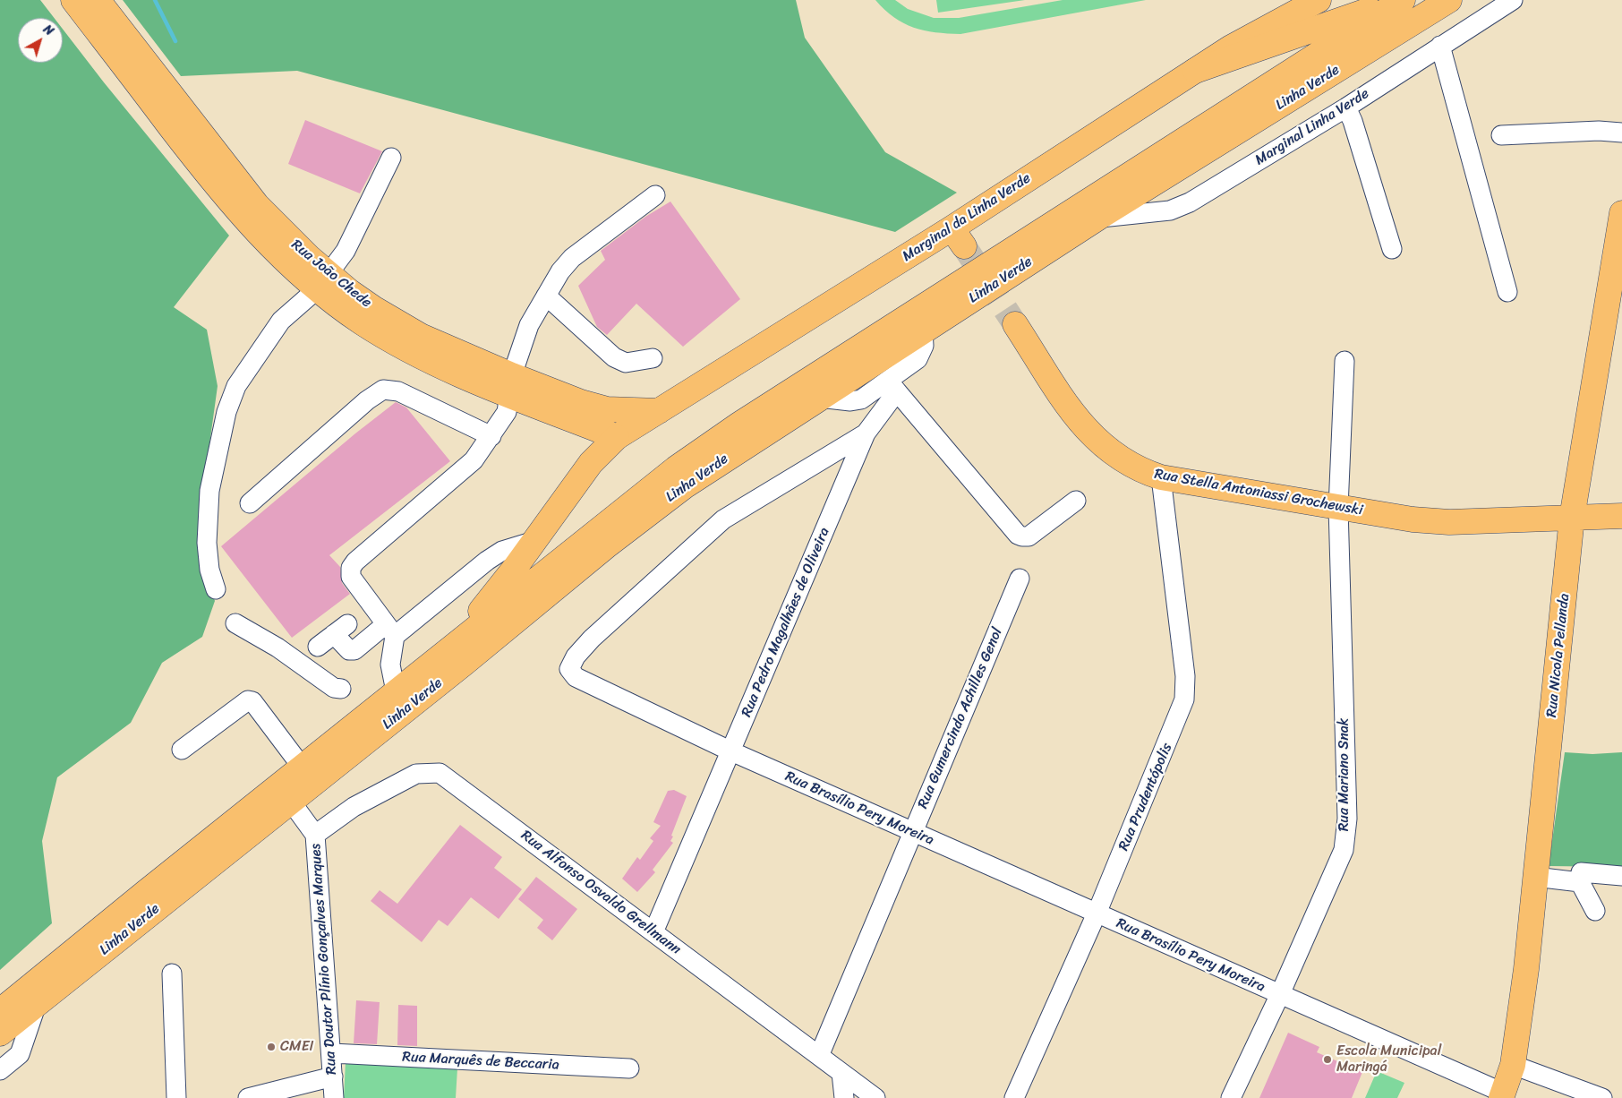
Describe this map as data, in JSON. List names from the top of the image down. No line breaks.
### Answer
{"streets":{"main road":["Linha Verde","Marginal da Linha Verde","Rua João Chede","Rua Stella Antoniassi Grochewski","Rua Nicola Pellanda"],"street":["Marginal Linha Verde","Rua Pedro Magalhães de Oliveira","Rua Gumercindo Achilles Genol","Rua Mariano Snak","Rua Prudentópolis","Rua Brasílio Pery Moreira","Rua Alfonso Osvaldo Grellmann","Rua Doutor Plínio Gonçalves Marques","Rua Marquês de Beccaria"]},"crossings":[["Linha Verde","Marginal Linha Verde"],["Linha Verde","Marginal da Linha Verde"],["Linha Verde","Rua Pedro Magalhães de Oliveira"],["Linha Verde","Rua Doutor Plínio Gonçalves Marques"],["Marginal da Linha Verde","Rua João Chede"],["Rua Stella Antoniassi Grochewski","Rua Nicola Pellanda"],["Rua Stella Antoniassi Grochewski","Rua Mariano Snak"],["Rua Stella Antoniassi Grochewski","Rua Prudentópolis"],["Rua Pedro Magalhães de Oliveira","Rua Brasílio Pery Moreira"],["Rua Pedro Magalhães de Oliveira","Rua Alfonso Osvaldo Grellmann"],["Rua Nicola Pellanda","Rua Brasílio Pery Moreira"],["Rua Gumercindo Achilles Genol","Rua Brasílio Pery Moreira"],["Rua Gumercindo Achilles Genol","Rua Alfonso Osvaldo Grellmann"],["Rua Mariano Snak","Rua Brasílio Pery Moreira"],["Rua Prudentópolis","Rua Brasílio Pery Moreira"],["Rua Alfonso Osvaldo Grellmann","Rua Doutor Plínio Gonçalves Marques"],["Rua Doutor Plínio Gonçalves Marques","Rua Marquês de Beccaria"]],"places":["CMEI","Escola Municipal Maringá"],"north":"top right"}
